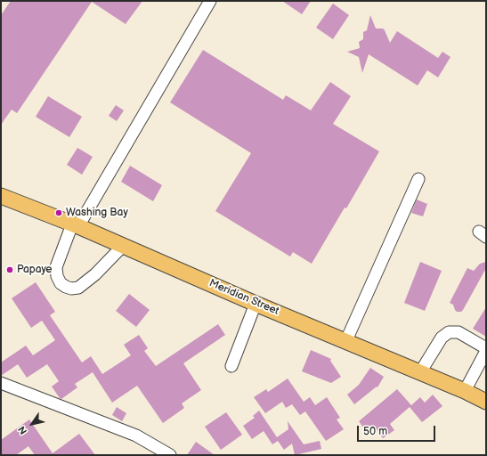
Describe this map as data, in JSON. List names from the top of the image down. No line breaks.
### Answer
{"streets":{"main road":["Meridian Street"]},"places":["Washing Bay","Papaye"],"scale_bar":"50 m","north":"bottom left"}
